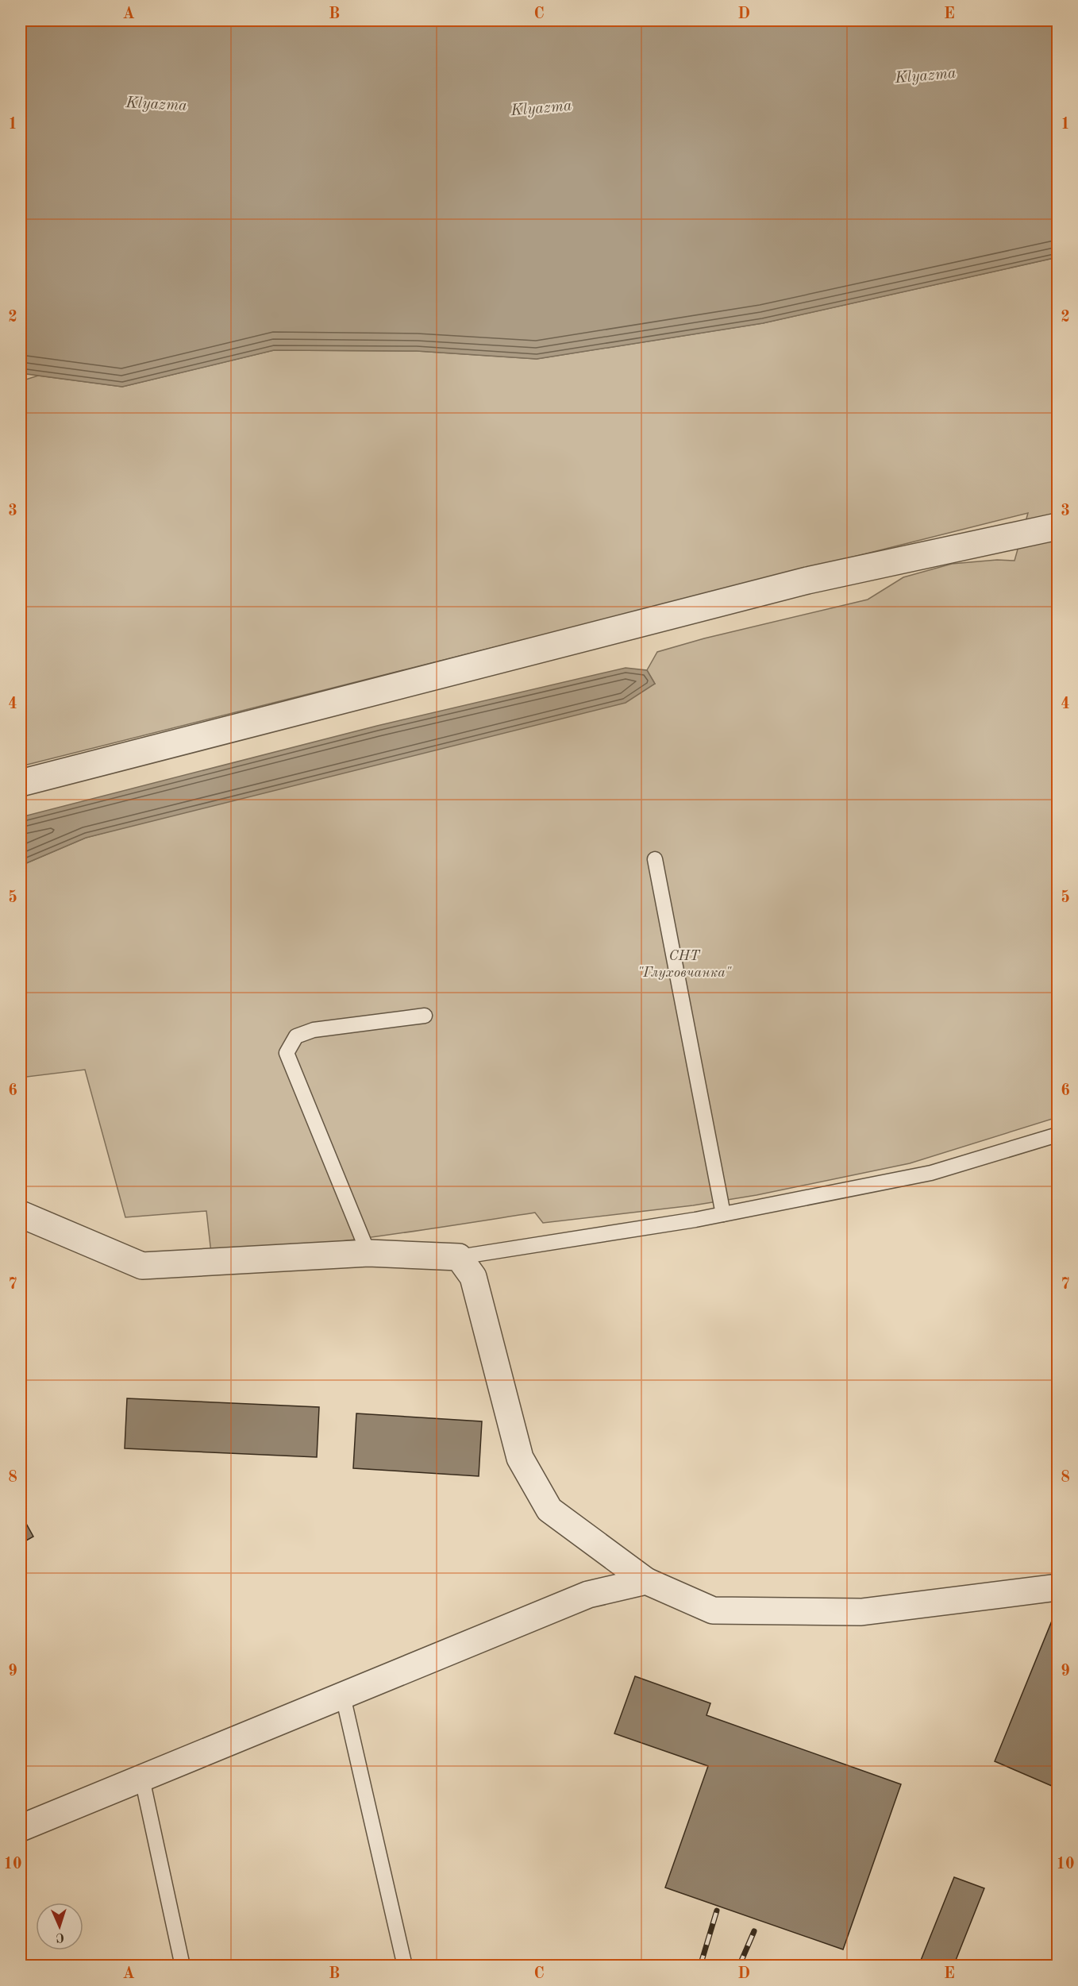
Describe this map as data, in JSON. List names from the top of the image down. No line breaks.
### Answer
{"water":["Klyazma"],"parks":["СНТ \"Глуховчанка\""],"north":"bottom","grid":{"columns":["A","B","C","D","E"],"rows":["1","2","3","4","5","6","7","8","9","10"]}}
